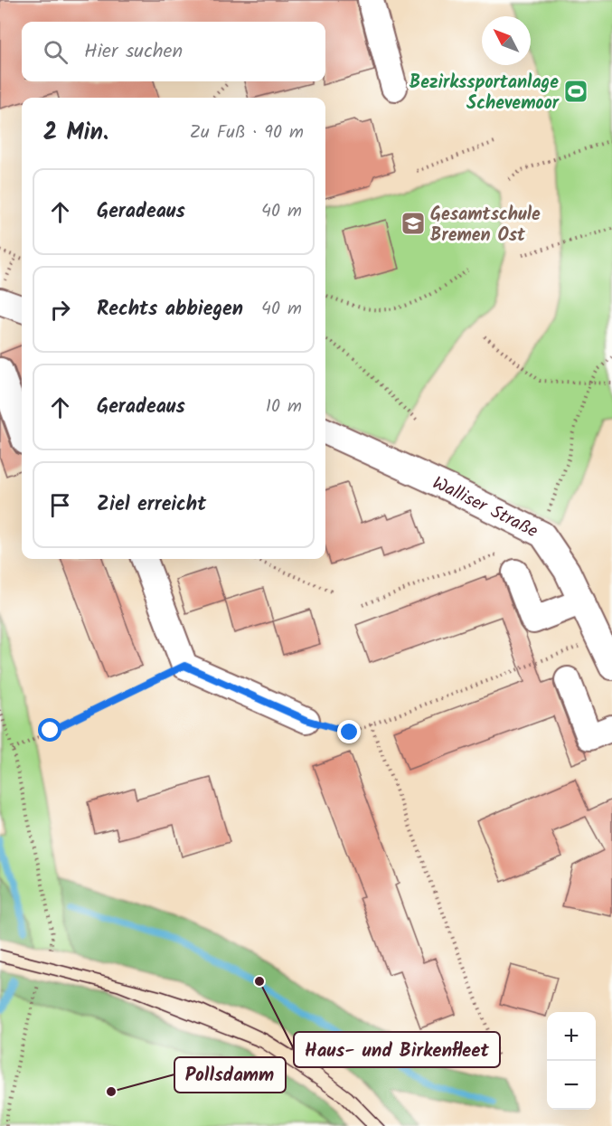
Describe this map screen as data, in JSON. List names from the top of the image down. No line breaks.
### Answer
{"streets":{"street":["Walliser Straße"]},"places":{"sports":["Bezirkssportanlage Schevemoor"],"school or university":["Gesamtschule Bremen Ost"],"other":["Haus- und Birkenfleet","Pollsdamm"]},"north":"top left","page":{"search":"Hier suchen","heading":["2 Min.","Zu Fuß · 90 m"],"list":[["Geradeaus","40 m"],["Rechts abbiegen","40 m"],["Geradeaus","10 m"],"Ziel erreicht"],"map_buttons":["+","−"]}}
